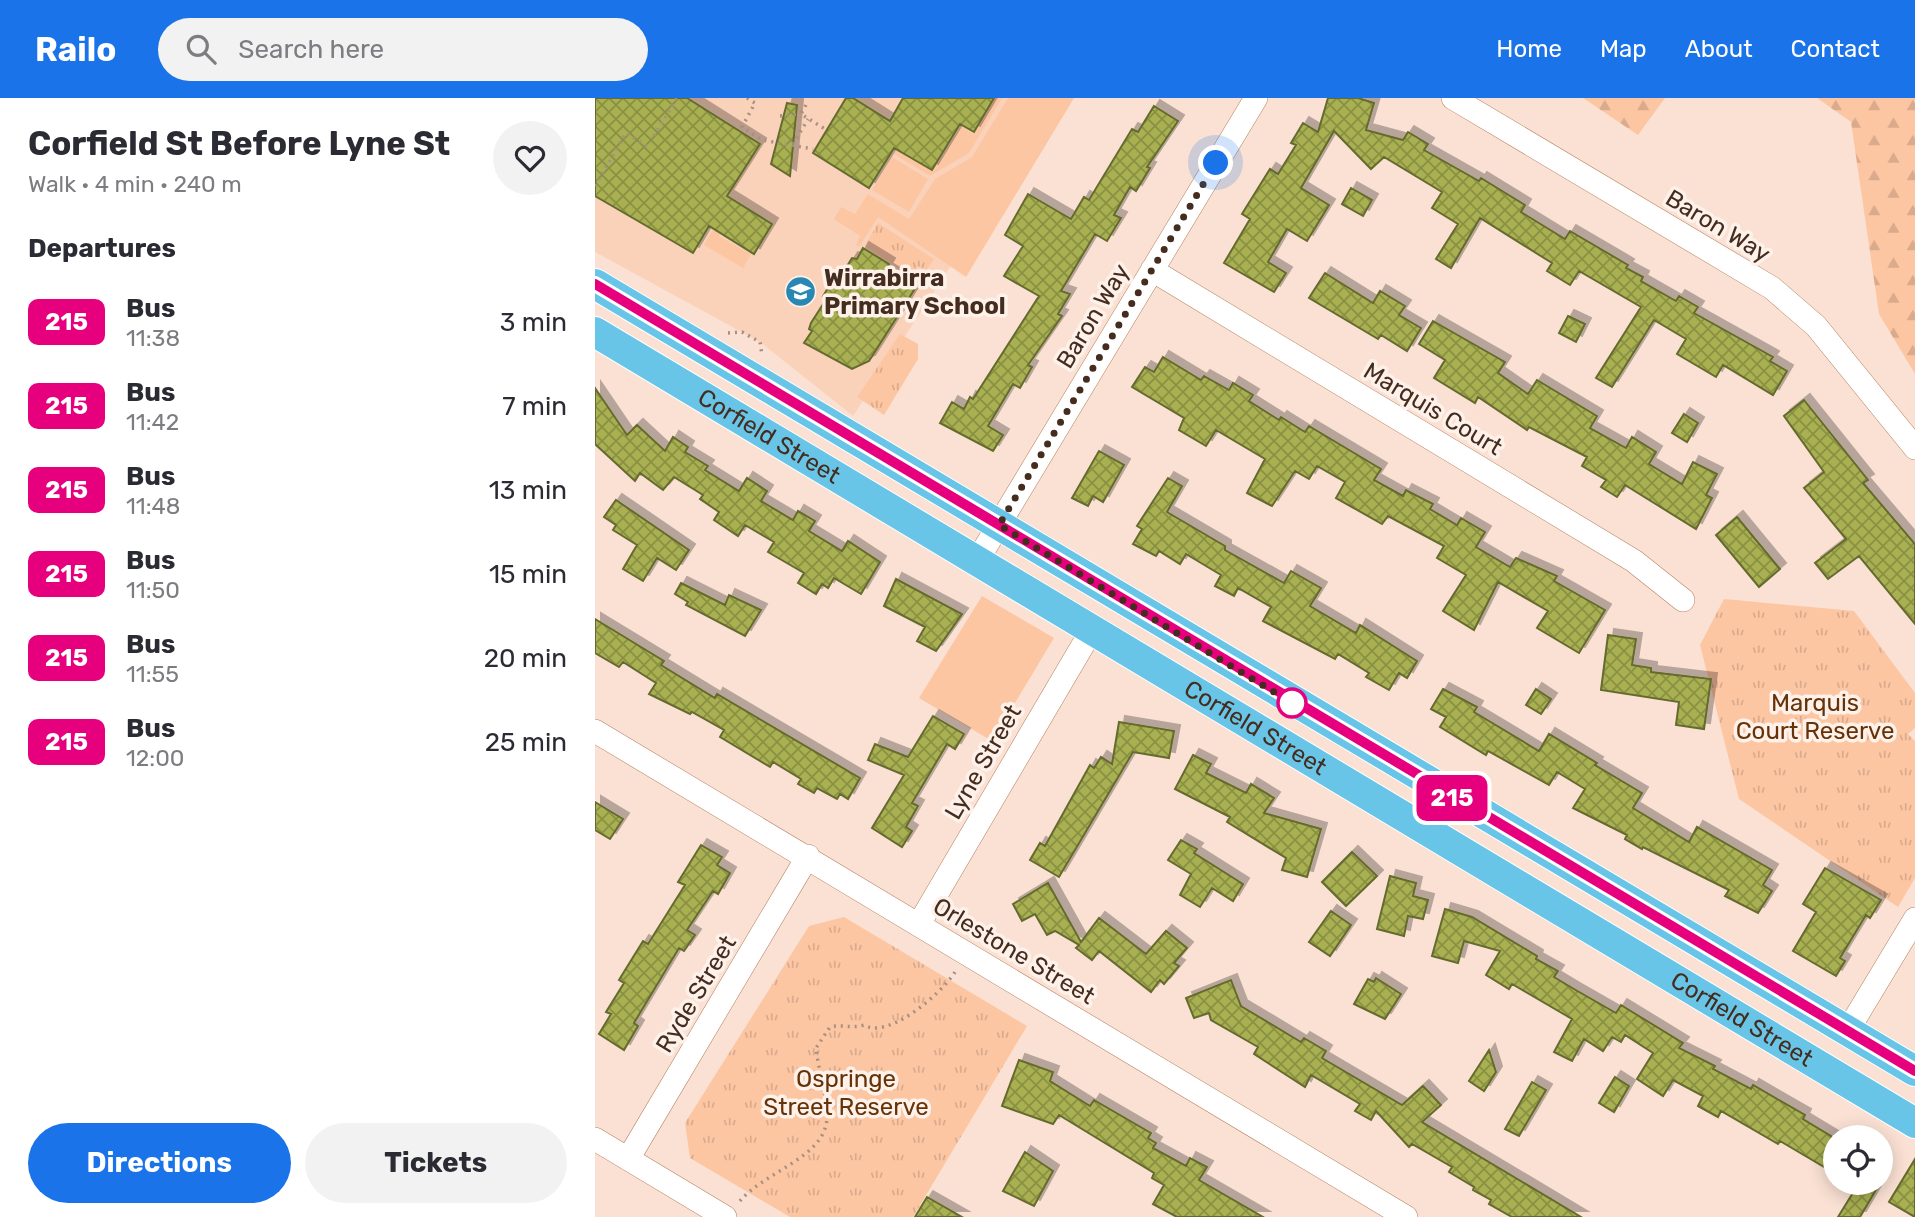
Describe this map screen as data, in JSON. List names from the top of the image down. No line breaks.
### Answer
{"streets":{"main road":["Corfield Street"],"street":["Baron Way","Marquis Court","Lyne Street","Orlestone Street","Ryde Street"]},"crossings":[["Baron Way","Marquis Court"],["Baron Way","Corfield Street"],["Corfield Street","Lyne Street"],["Lyne Street","Orlestone Street"],["Orlestone Street","Ryde Street"]],"parks":["Marquis Court Reserve","Ospringe Street Reserve"],"places":{"school or university":["Wirrabirra Primary School"]},"lines":["bus line 215"],"page":{"header":"Railo","search":"Search here","nav":["Home","Map","About","Contact"],"heading":[["Corfield St Before Lyne St","Walk · 4 min · 240 m"],"Departures"],"on_map":"215","list":[{"mark":"215","name":"Bus","note":"11:38","value":"3 min"},{"mark":"215","name":"Bus","note":"11:42","value":"7 min"},{"mark":"215","name":"Bus","note":"11:48","value":"13 min"},{"mark":"215","name":"Bus","note":"11:50","value":"15 min"},{"mark":"215","name":"Bus","note":"11:55","value":"20 min"},{"mark":"215","name":"Bus","note":"12:00","value":"25 min"}],"buttons":["Directions","Tickets"]}}
